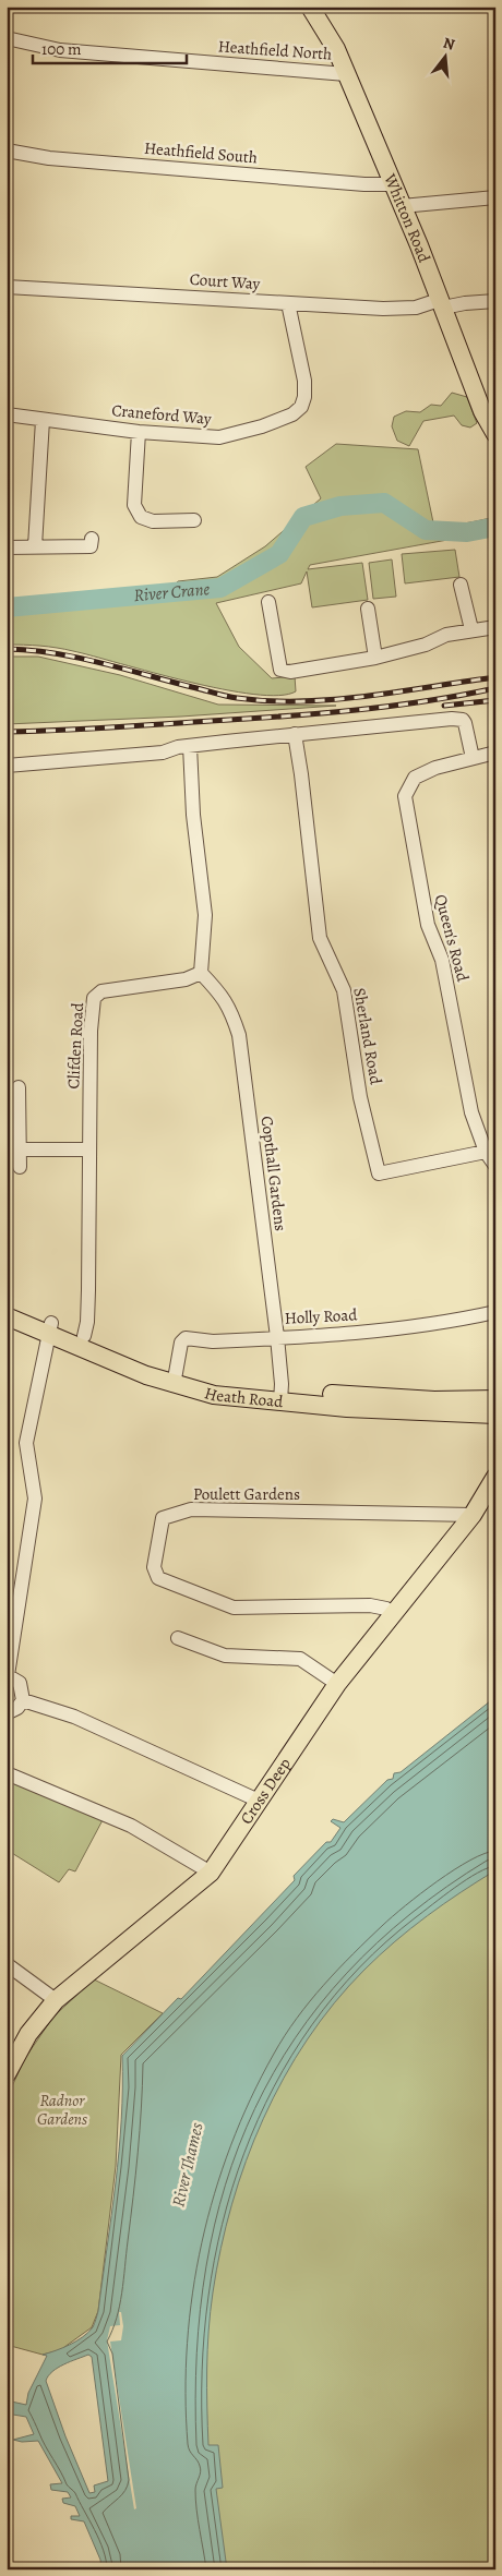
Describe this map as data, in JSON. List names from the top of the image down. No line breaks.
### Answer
{"streets":{"main road":["Whitton Road","Heath Road","Cross Deep"],"street":["Heathfield North","Heathfield South","Court Way","Craneford Way","Queen's Road","Sherland Road","Clifden Road","Copthall Gardens","Holly Road","Poulett Gardens"]},"crossings":[["Heathfield North","Whitton Road"],["Heathfield South","Whitton Road"],["Whitton Road","Court Way"],["Court Way","Craneford Way"],["Queen's Road","Sherland Road"],["Clifden Road","Copthall Gardens"],["Clifden Road","Heath Road"],["Copthall Gardens","Holly Road"],["Copthall Gardens","Heath Road"],["Holly Road","Heath Road"],["Poulett Gardens","Cross Deep"]],"water":["River Crane","River Thames"],"parks":["Radnor Gardens"],"scale_bar":"100 m","north":"top"}
